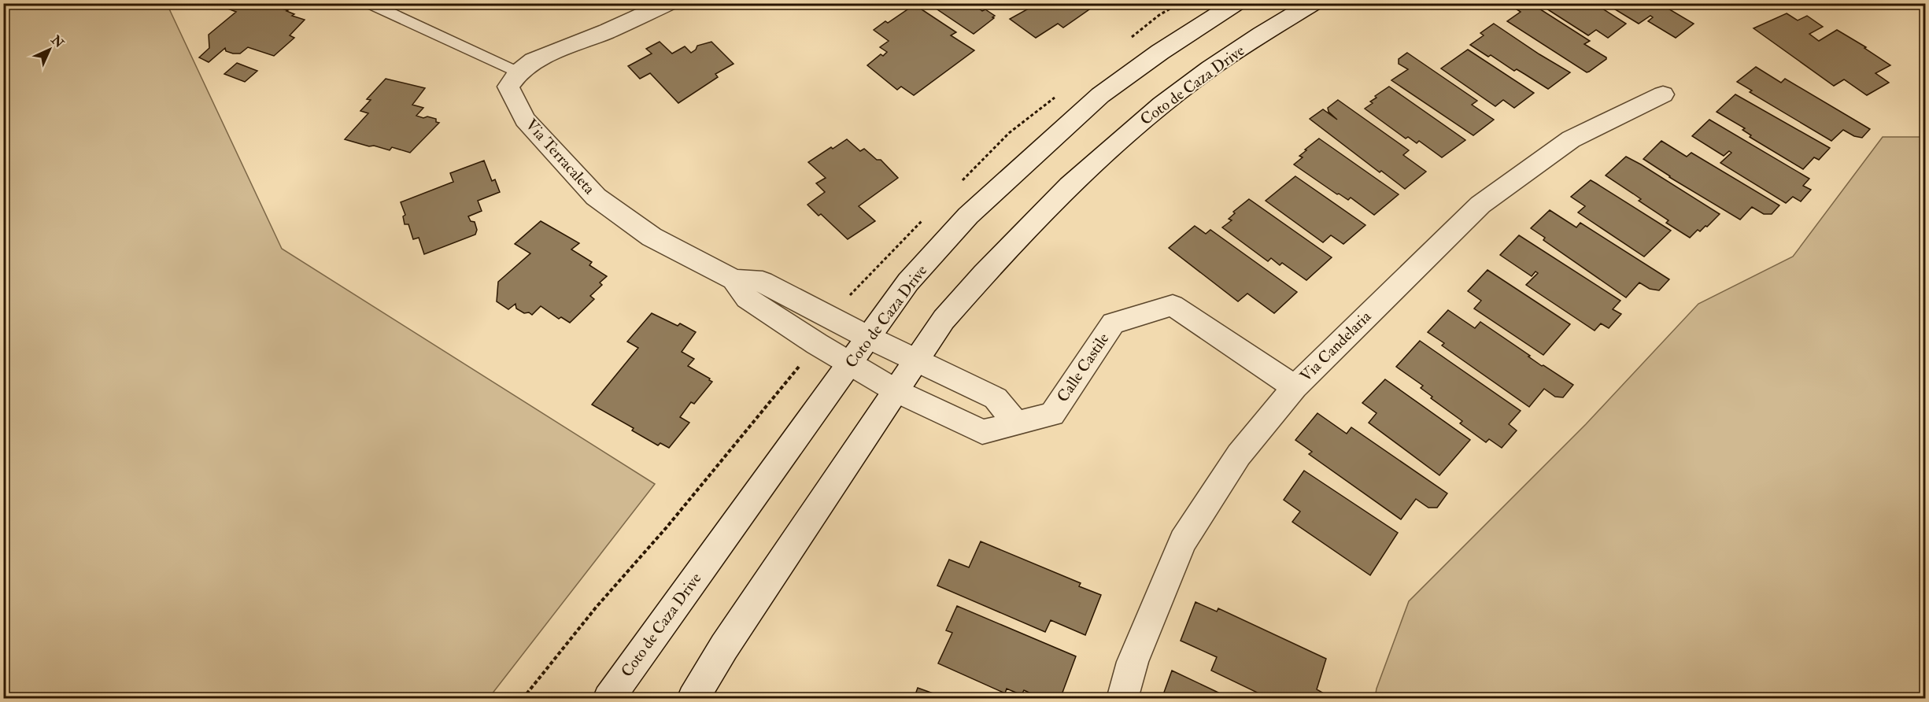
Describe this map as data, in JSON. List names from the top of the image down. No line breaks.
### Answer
{"streets":{"street":["Coto de Caza Drive","Via Terracaleta","Via Candelaria","Calle Castile"]},"crossings":[["Coto de Caza Drive","Via Terracaleta"],["Coto de Caza Drive","Calle Castile"],["Via Terracaleta","Calle Castile"],["Via Candelaria","Calle Castile"]],"north":"top right"}
